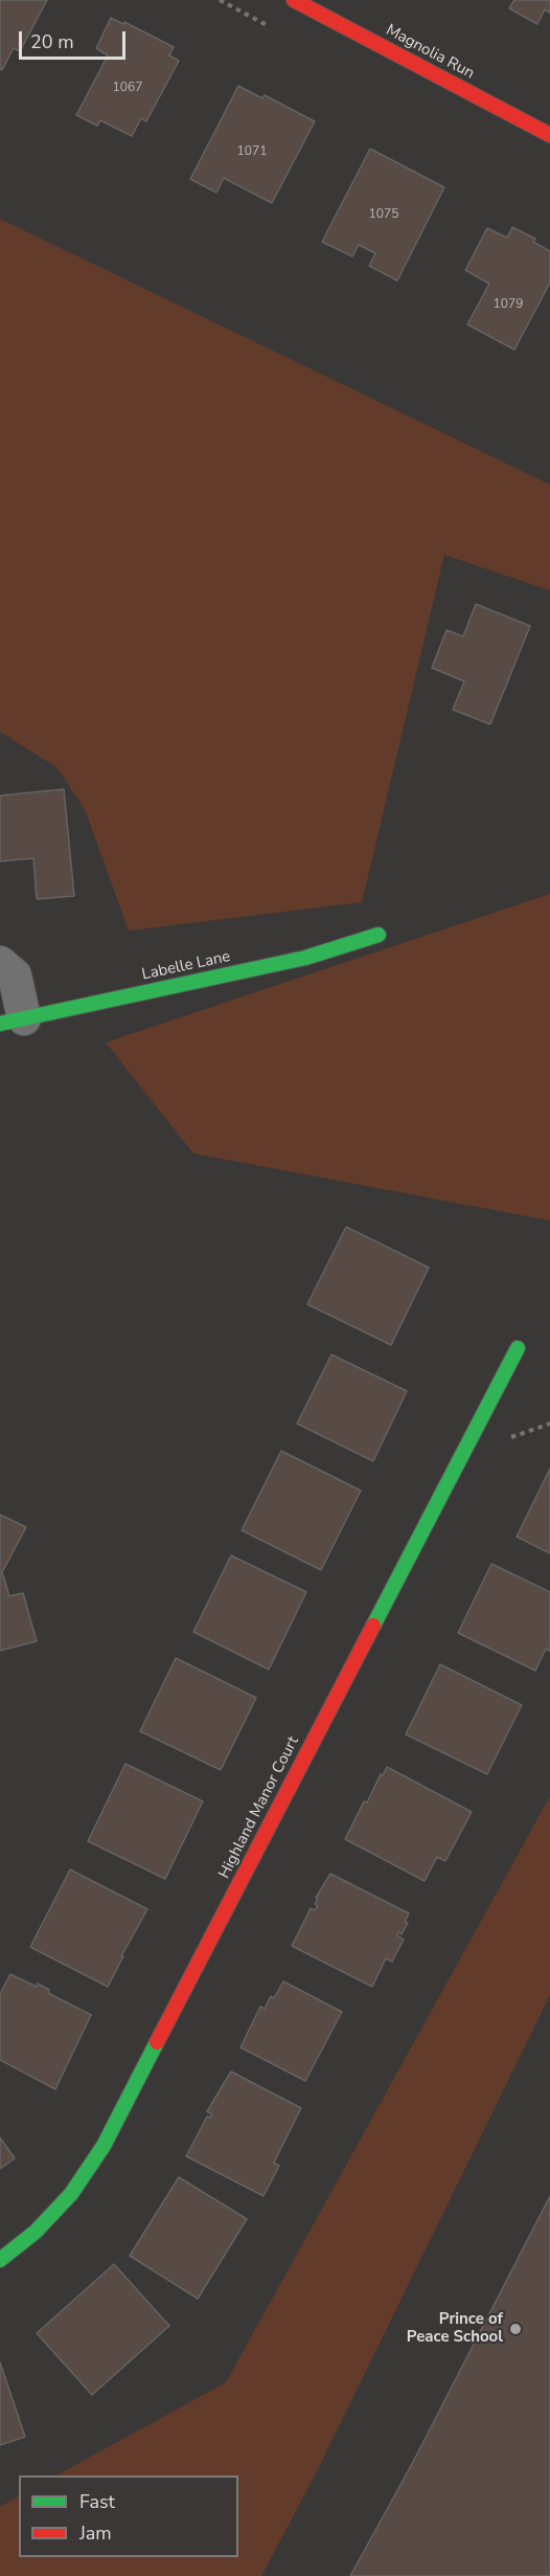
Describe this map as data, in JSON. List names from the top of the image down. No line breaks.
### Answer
{"streets":{"street":["Magnolia Run","Labelle Lane","Highland Manor Court"]},"places":["Prince of Peace School"],"house_numbers":["1067","1071","1075","1079"],"legend":["Fast","Jam"],"scale_bar":"20 m"}
